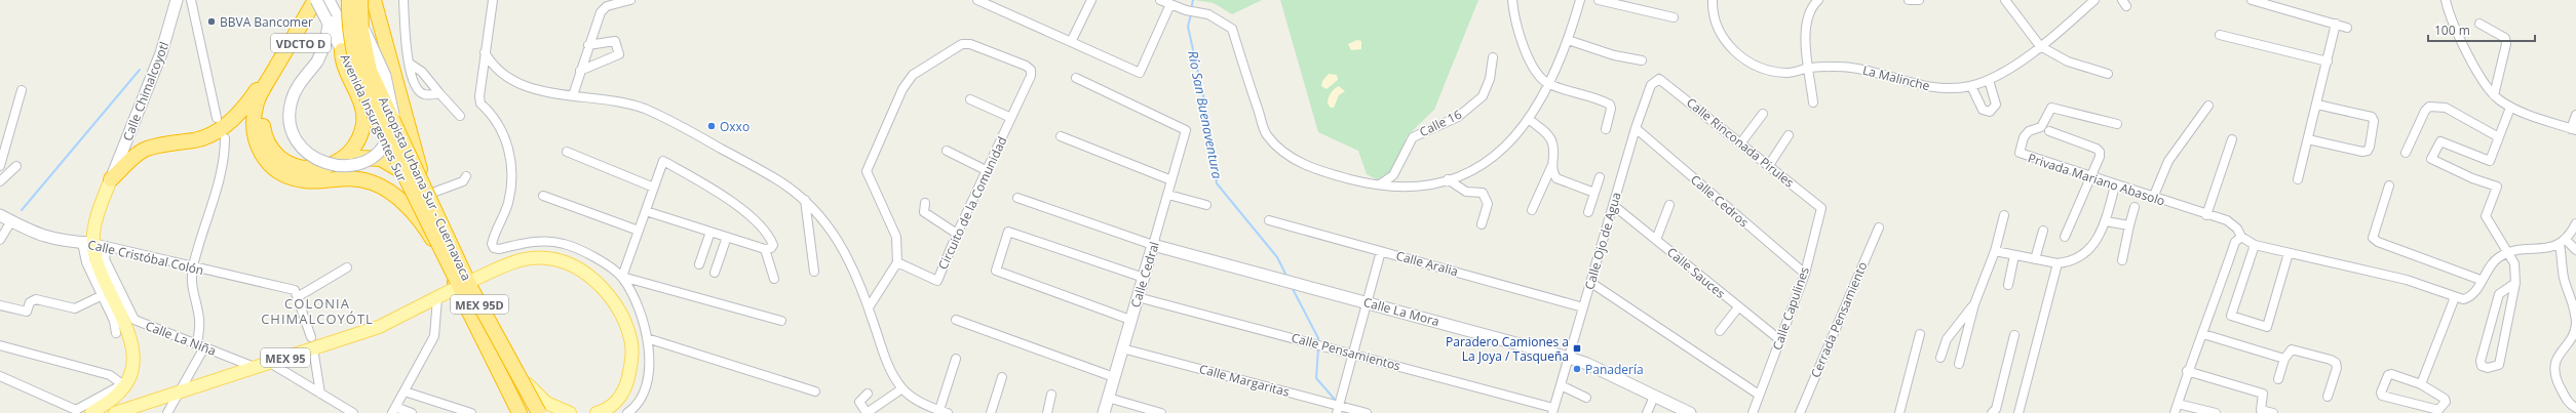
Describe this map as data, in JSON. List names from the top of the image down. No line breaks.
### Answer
{"streets":{"highway":["VDCTO D","Autopista Urbana Sur - Cuernavaca","MEX 95D"],"main road":["Calle Chimalcoyotl","Avenida Insurgentes Sur","Calle Cristóbal Colón","Calle Cedral","Calle La Mora","MEX 95"],"street":["La Malinche","Calle 16","Calle Rinconada Pirules","Privada Mariano Abasolo","Calle Cedros","Circuito de la Comunidad","Calle Ojo de Agua","Calle Aralia","Calle Sauces","Calle Capulines","Cerrada Pensamiento","Calle La Niña","Calle Pensamientos","Calle Margaritas"]},"crossings":[["VDCTO D","Avenida Insurgentes Sur"],["VDCTO D","MEX 95D"],["Avenida Insurgentes Sur","MEX 95D"],["Calle Rinconada Pirules","Calle Ojo de Agua"],["Calle Rinconada Pirules","Calle Capulines"],["Calle Cedros","Calle Ojo de Agua"],["Calle Cedros","Calle Capulines"],["Calle Ojo de Agua","Calle Aralia"],["Calle Ojo de Agua","Calle Sauces"],["Calle Ojo de Agua","Calle La Mora"],["Calle Ojo de Agua","Calle Pensamientos"],["Calle Cristóbal Colón","Calle La Niña"],["Calle Sauces","Calle Capulines"],["Calle Cedral","Calle La Mora"],["Calle Cedral","Calle Pensamientos"],["Calle Cedral","Calle Margaritas"],["Calle La Niña","MEX 95"]],"districts":["COLONIA CHIMALCOYÓTL"],"water":["Río San Buenaventura"],"places":{"other":["BBVA Bancomer","Oxxo","Panadería"],"transit":["Paradero Camiones a La Joya / Tasqueña"]},"scale_bar":"100 m"}
